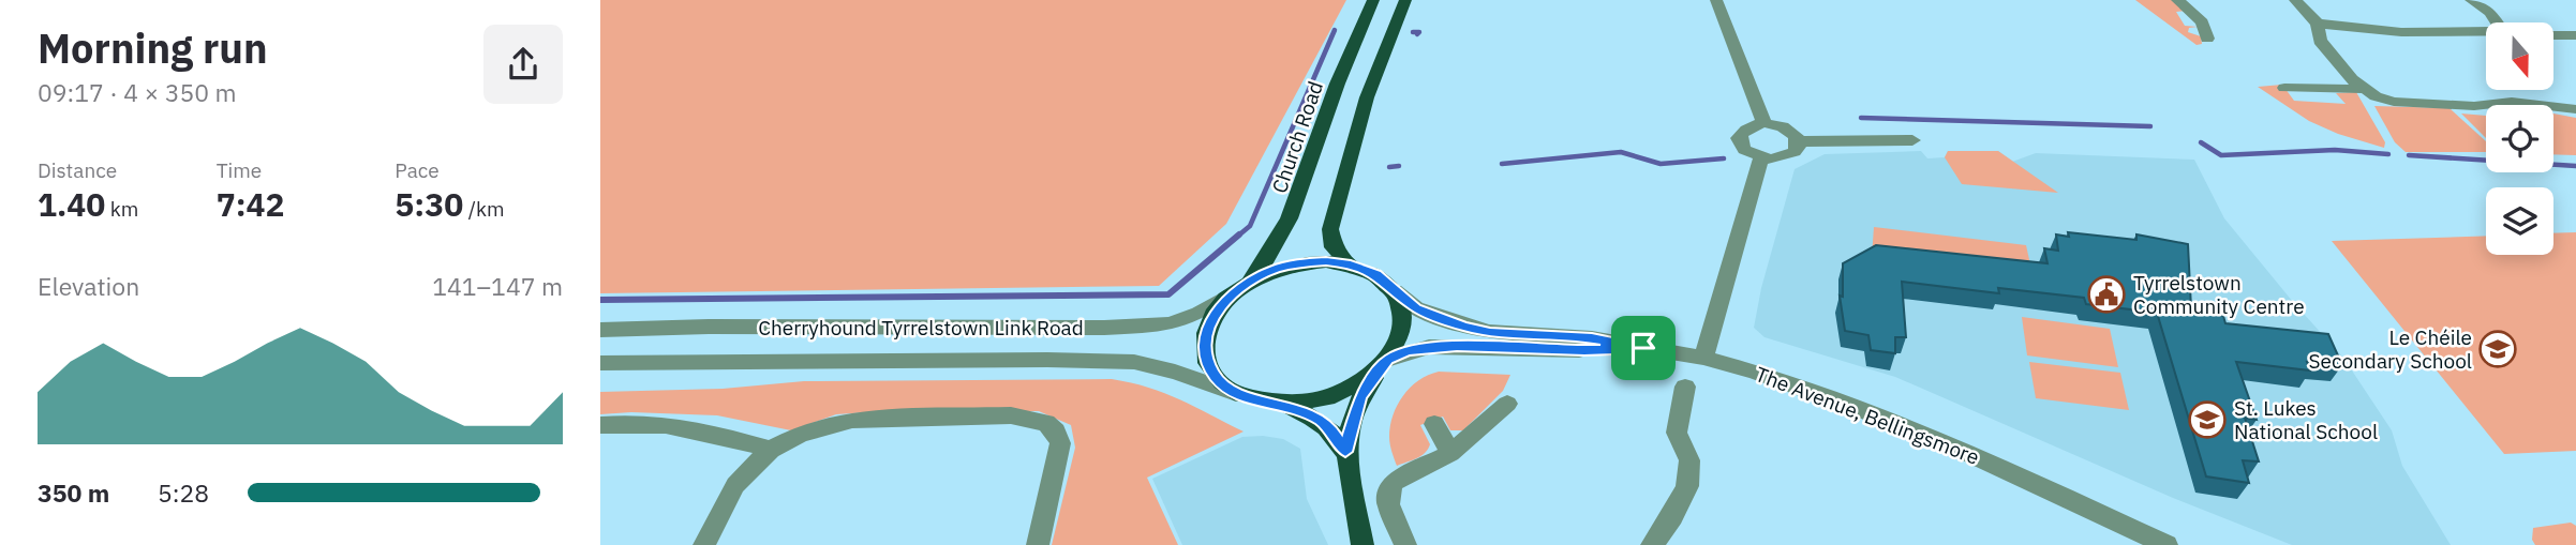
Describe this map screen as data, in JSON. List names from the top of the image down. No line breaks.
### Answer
{"streets":{"main road":["Church Road"],"street":["Cherryhound Tyrrelstown Link Road","The Avenue, Bellingsmore"]},"crossings":[["Church Road","Cherryhound Tyrrelstown Link Road"],["Church Road","The Avenue, Bellingsmore"],["Cherryhound Tyrrelstown Link Road","The Avenue, Bellingsmore"]],"places":{"public building":["Tyrrelstown Community Centre"],"school or university":["Le Chéile Secondary School","St. Lukes National School"]},"north":"bottom","page":{"heading":["Morning run","09:17 · 4 × 350 m"],"stats":[["Distance","1.40 km"],["Time","7:42"],["Pace","5:30 /km"]],"chart":["Elevation","141–147 m"],"list":[{"name":"350 m","note":"5:28"}]}}
